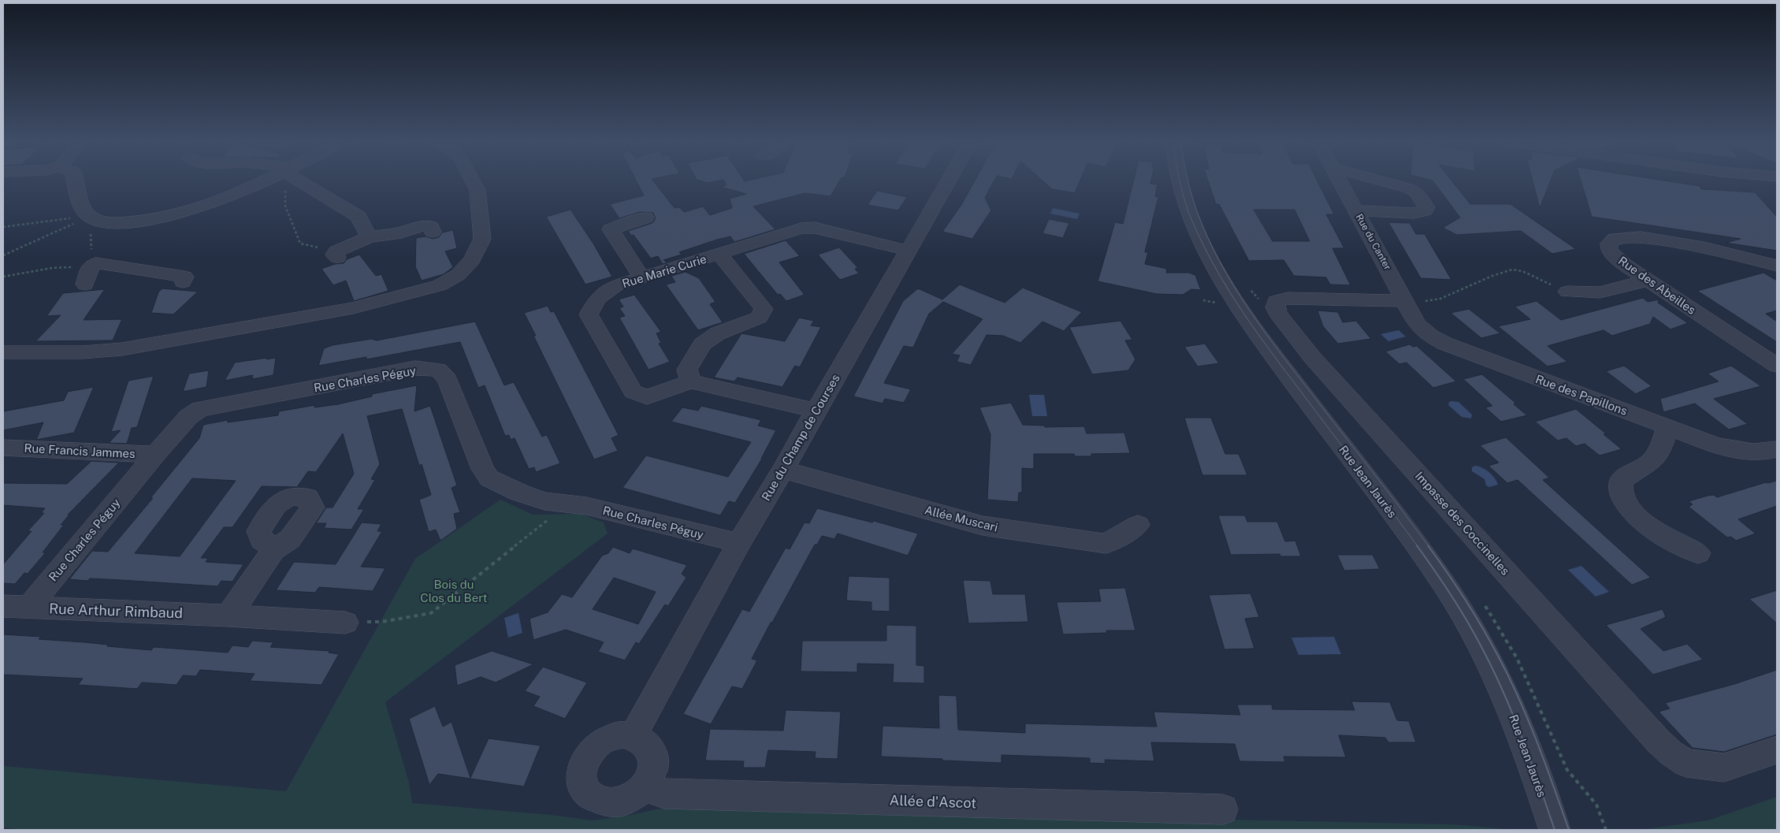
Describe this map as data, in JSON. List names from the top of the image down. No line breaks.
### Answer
{"streets":{"street":["Rue du Canter","Rue Marie Curie","Rue des Abeilles","Rue Charles Péguy","Rue des Papillons","Rue du Champ de Courses","Rue Francis Jammes","Rue Jean Jaurès","Allée Muscari","Impasse des Coccinelles","Rue Arthur Rimbaud","Allée d'Ascot"]},"crossings":[["Rue du Canter","Rue des Papillons"],["Rue du Canter","Impasse des Coccinelles"],["Rue Marie Curie","Rue du Champ de Courses"],["Rue Charles Péguy","Rue du Champ de Courses"],["Rue Charles Péguy","Rue Francis Jammes"],["Rue Charles Péguy","Rue Arthur Rimbaud"],["Rue des Papillons","Impasse des Coccinelles"],["Rue du Champ de Courses","Allée Muscari"],["Rue du Champ de Courses","Allée d'Ascot"]],"parks":["Bois du Clos du Bert"]}
